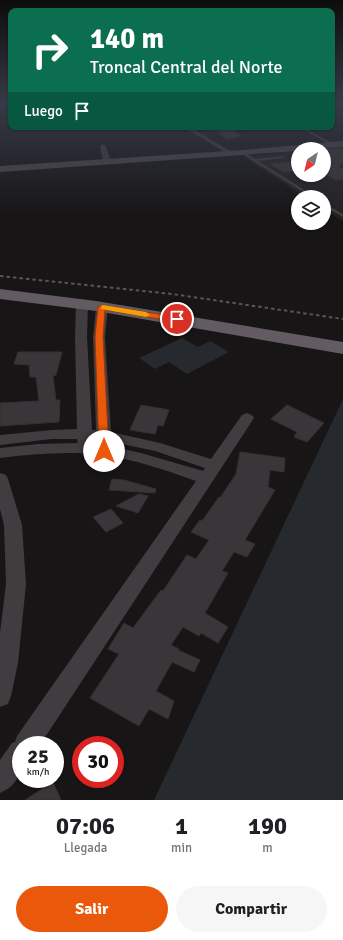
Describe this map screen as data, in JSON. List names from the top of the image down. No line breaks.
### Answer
{"north":"bottom left","page":{"turn":["140 m","Troncal Central del Norte"],"then":"Luego","speed":"25 km/h","limit":"30","eta":["07:06","Llegada","1","min","190","m"],"buttons":["Salir","Compartir"]}}
